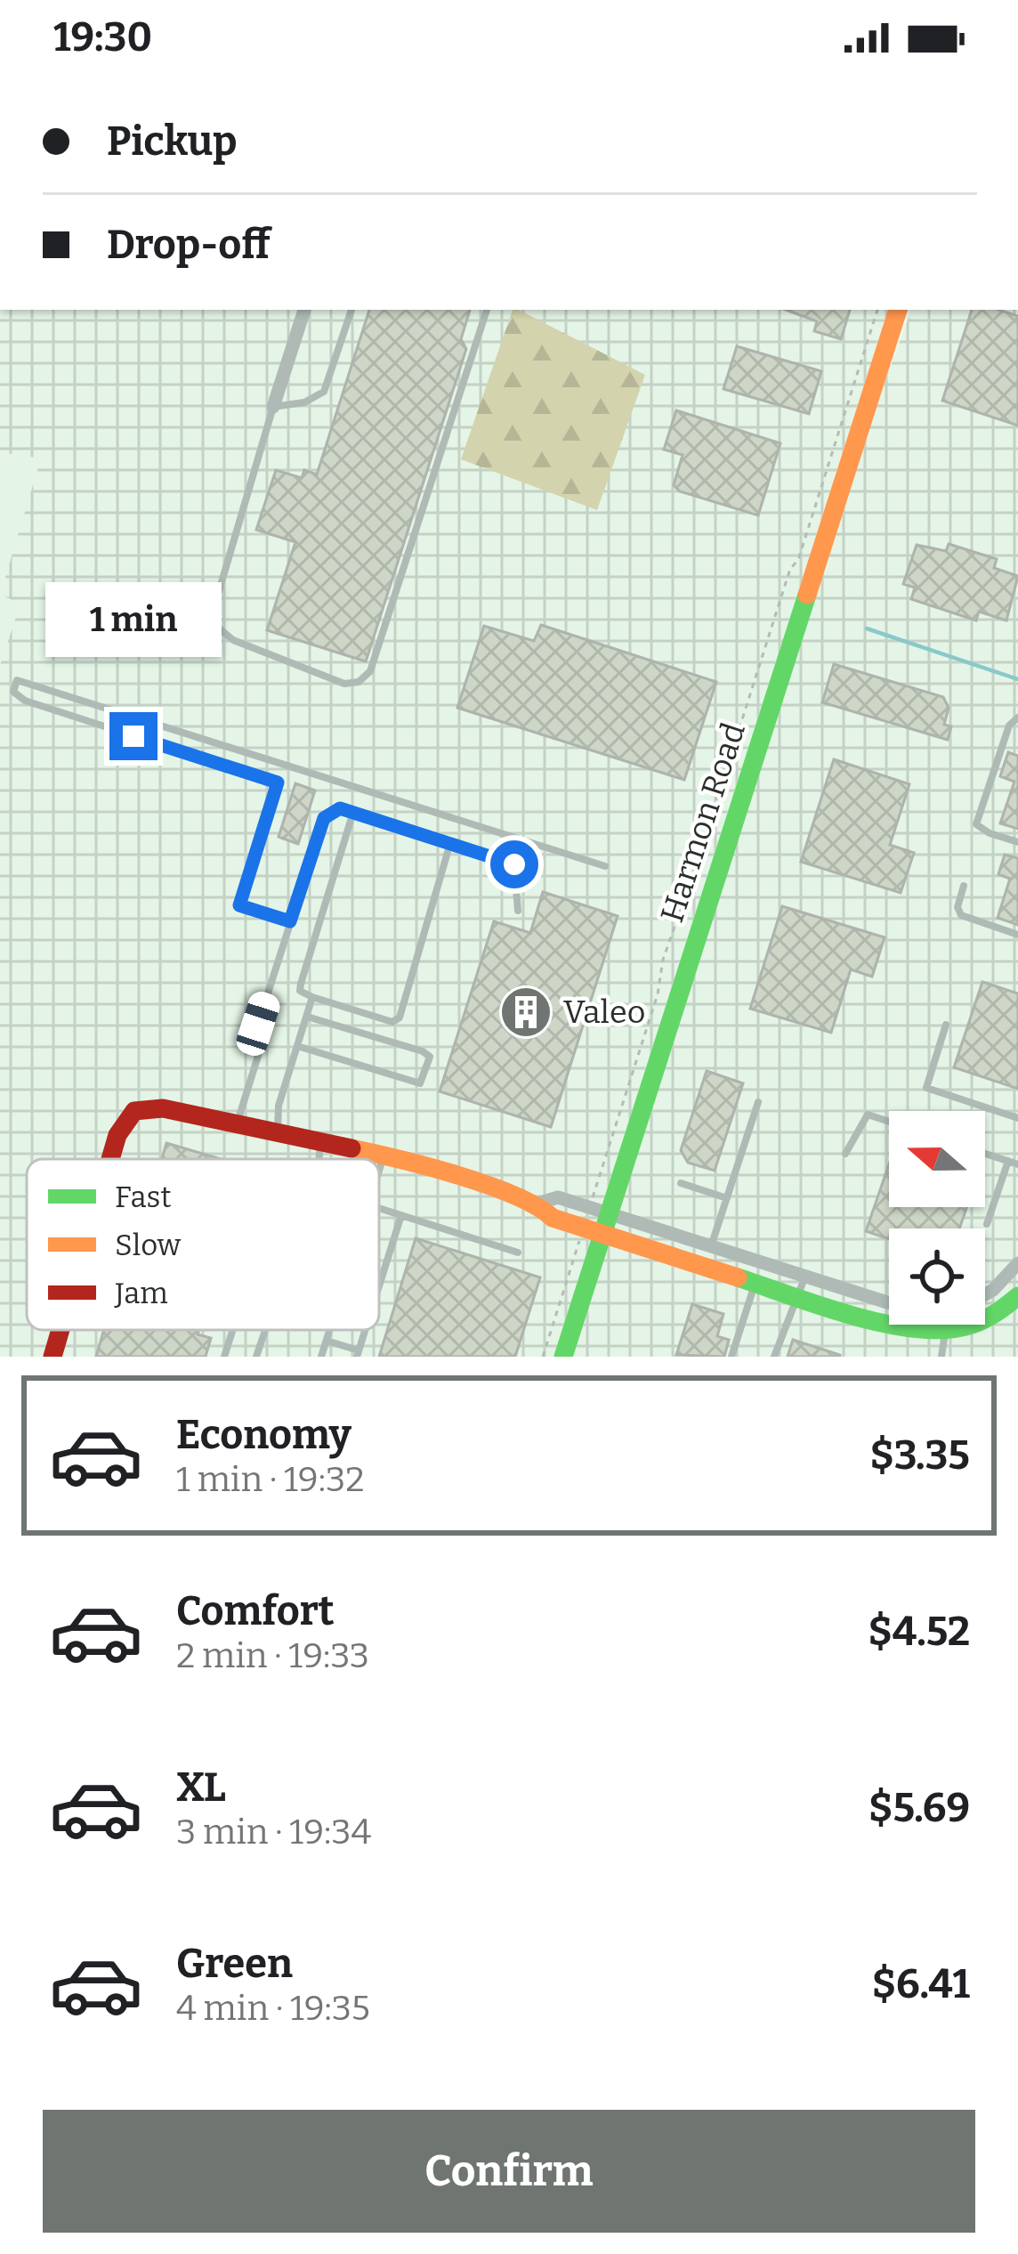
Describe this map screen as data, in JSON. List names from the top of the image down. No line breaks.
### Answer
{"streets":{"street":["Harmon Road"]},"places":{"building":["Valeo"]},"legend":["Fast","Slow","Jam"],"north":"left","page":{"status":"19:30","banner":["Pickup","Drop-off"],"bubble":"1 min","list":[{"name":"Economy","note":"1 min · 19:32","value":"$3.35"},{"name":"Comfort","note":"2 min · 19:33","value":"$4.52"},{"name":"XL","note":"3 min · 19:34","value":"$5.69"},{"name":"Green","note":"4 min · 19:35","value":"$6.41"}],"buttons":"Confirm"}}
